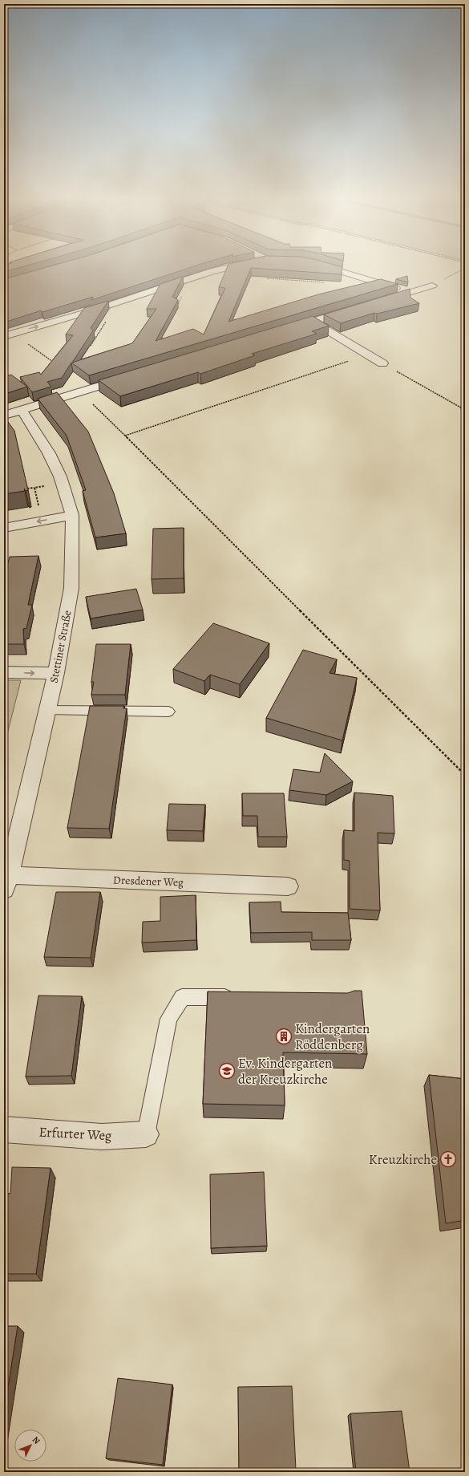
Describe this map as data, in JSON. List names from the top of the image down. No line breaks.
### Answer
{"streets":{"street":["Stettiner Straße","Dresdener Weg","Erfurter Weg"]},"crossings":[["Stettiner Straße","Dresdener Weg"]],"places":{"building":["Kindergarten Röddenberg"],"school or university":["Ev. Kindergarten der Kreuzkirche"],"church":["Kreuzkirche"]},"north":"top right"}
